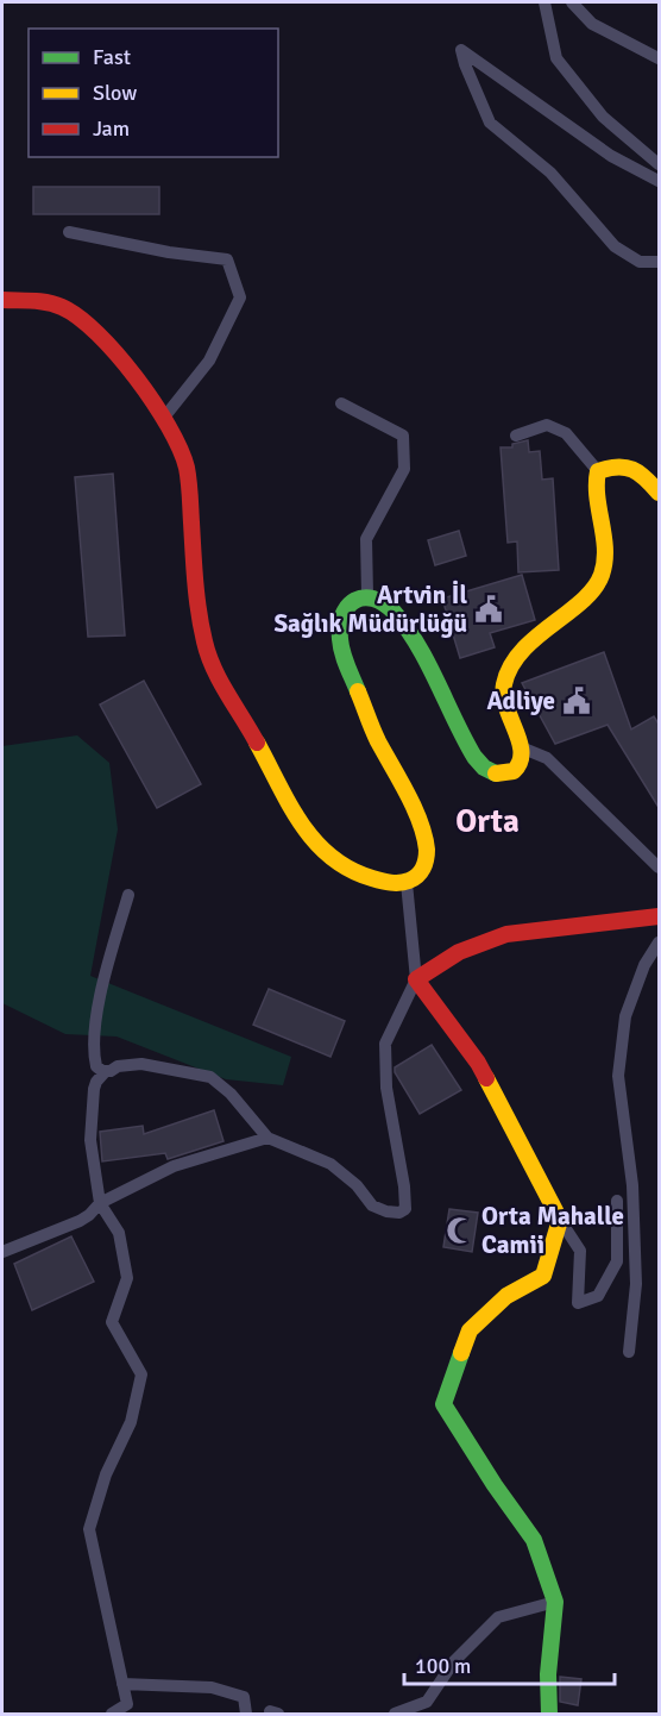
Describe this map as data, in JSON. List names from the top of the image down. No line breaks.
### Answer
{"districts":["Orta"],"places":{"public building":["Artvin İl Sağlık Müdürlüğü","Adliye"],"mosque":["Orta Mahalle Camii"]},"legend":["Fast","Slow","Jam"],"scale_bar":"100 m"}
